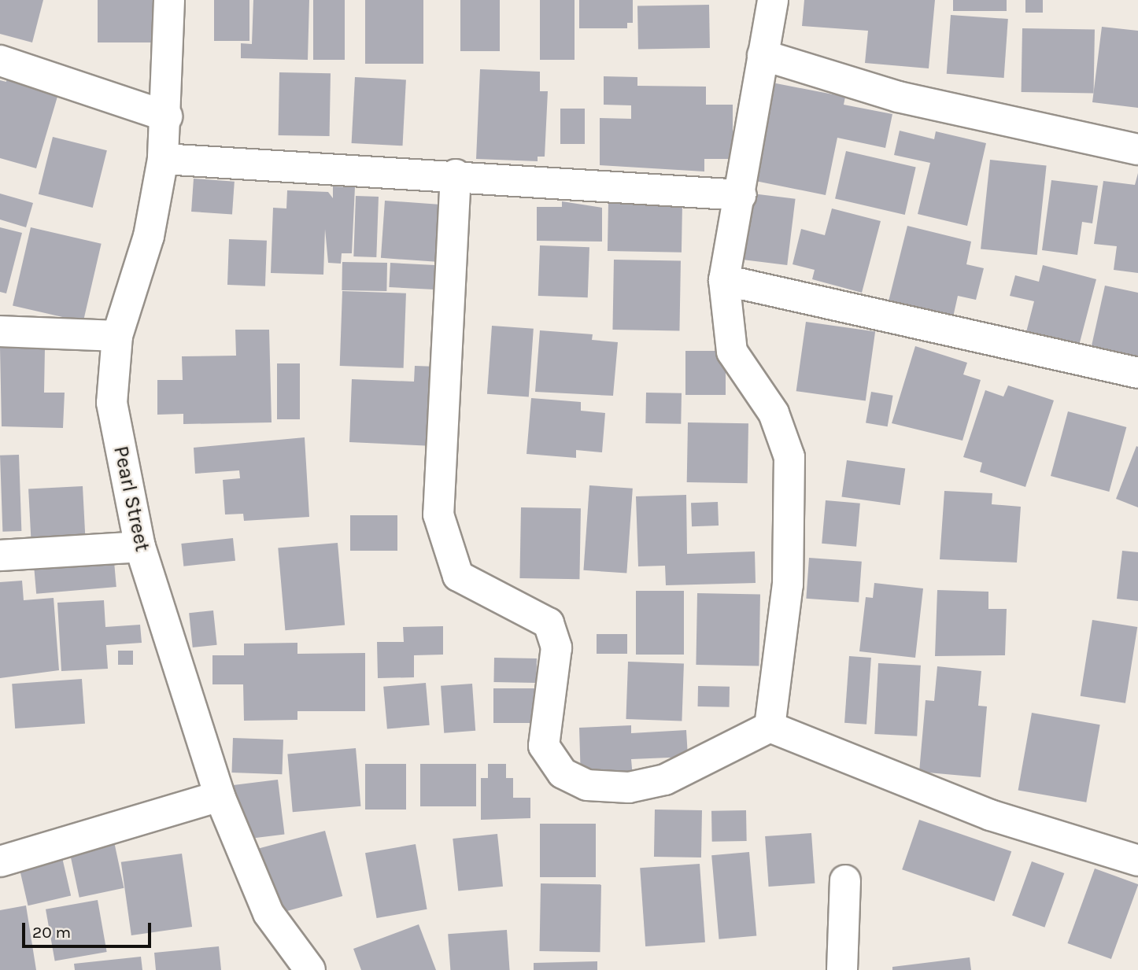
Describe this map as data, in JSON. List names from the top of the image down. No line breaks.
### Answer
{"streets":{"street":["Pearl Street"]},"scale_bar":"20 m"}
